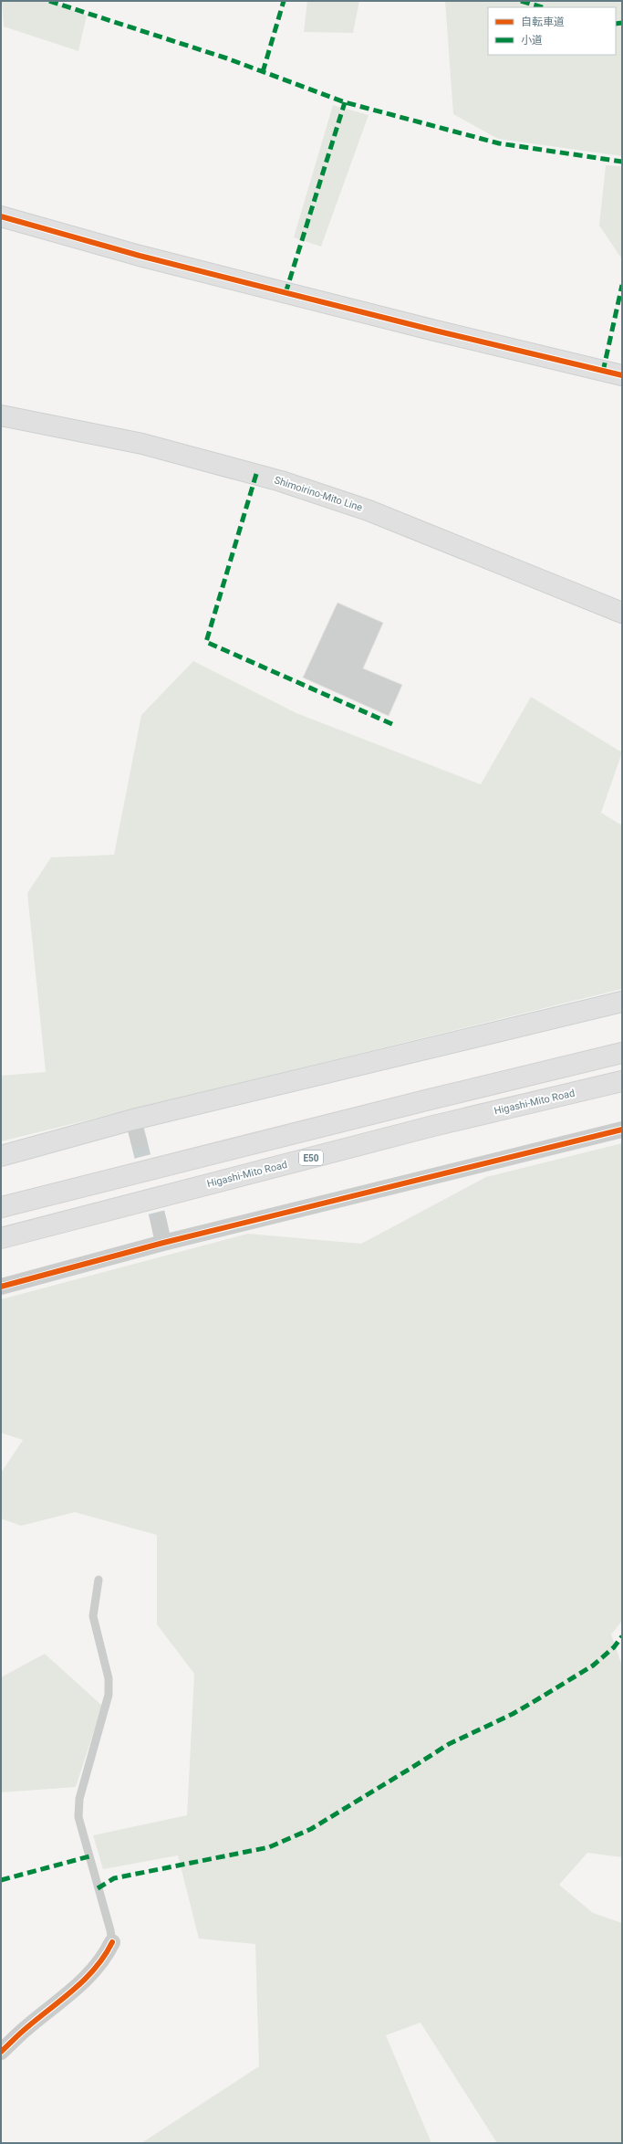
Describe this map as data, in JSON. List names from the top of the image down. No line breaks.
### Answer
{"streets":{"main road":["Shimoirino-Mito Line","Higashi-Mito Road","E50"]},"legend":["自転車道","小道"]}
